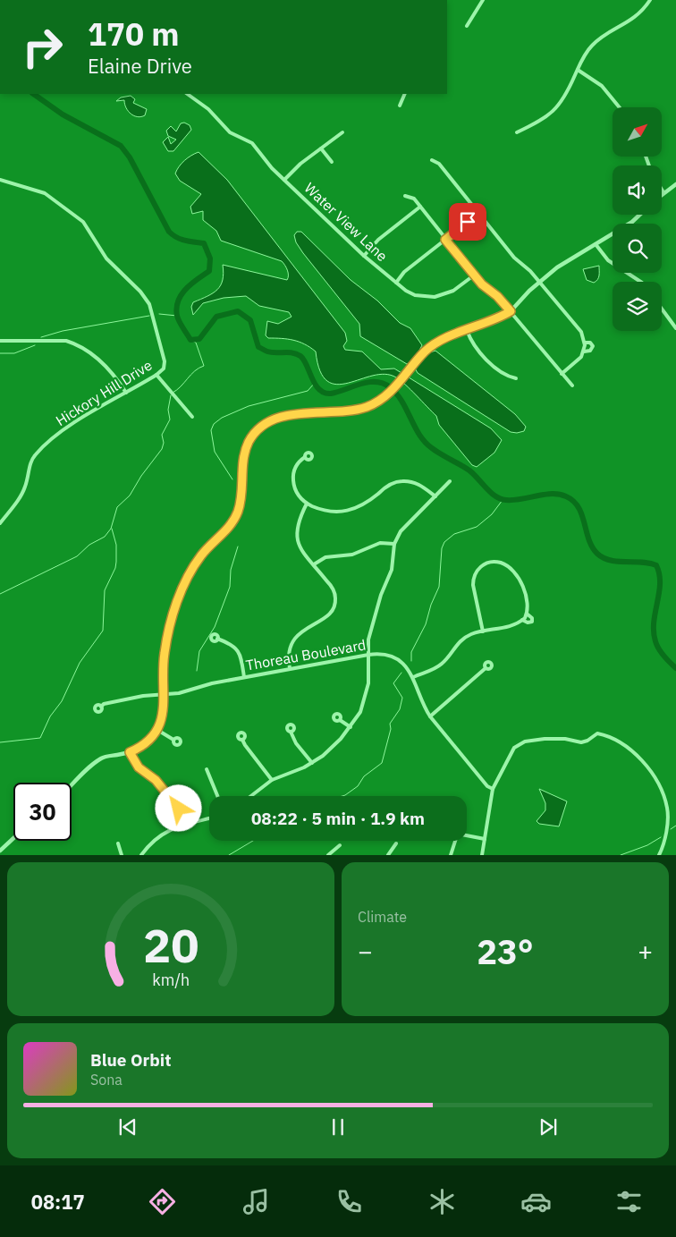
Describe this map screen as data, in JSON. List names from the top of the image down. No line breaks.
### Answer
{"streets":{"street":["Water View Lane","Hickory Hill Drive","Thoreau Boulevard"]},"north":"top right","page":{"turn":["170 m","Elaine Drive"],"limit":"30","trip":"08:22 · 5 min · 1.9 km","tile":"Climate","heat":["−","23°","+"],"song":["Blue Orbit","Sona"],"tabs":"08:17","gauge":["20","km/h"]}}
